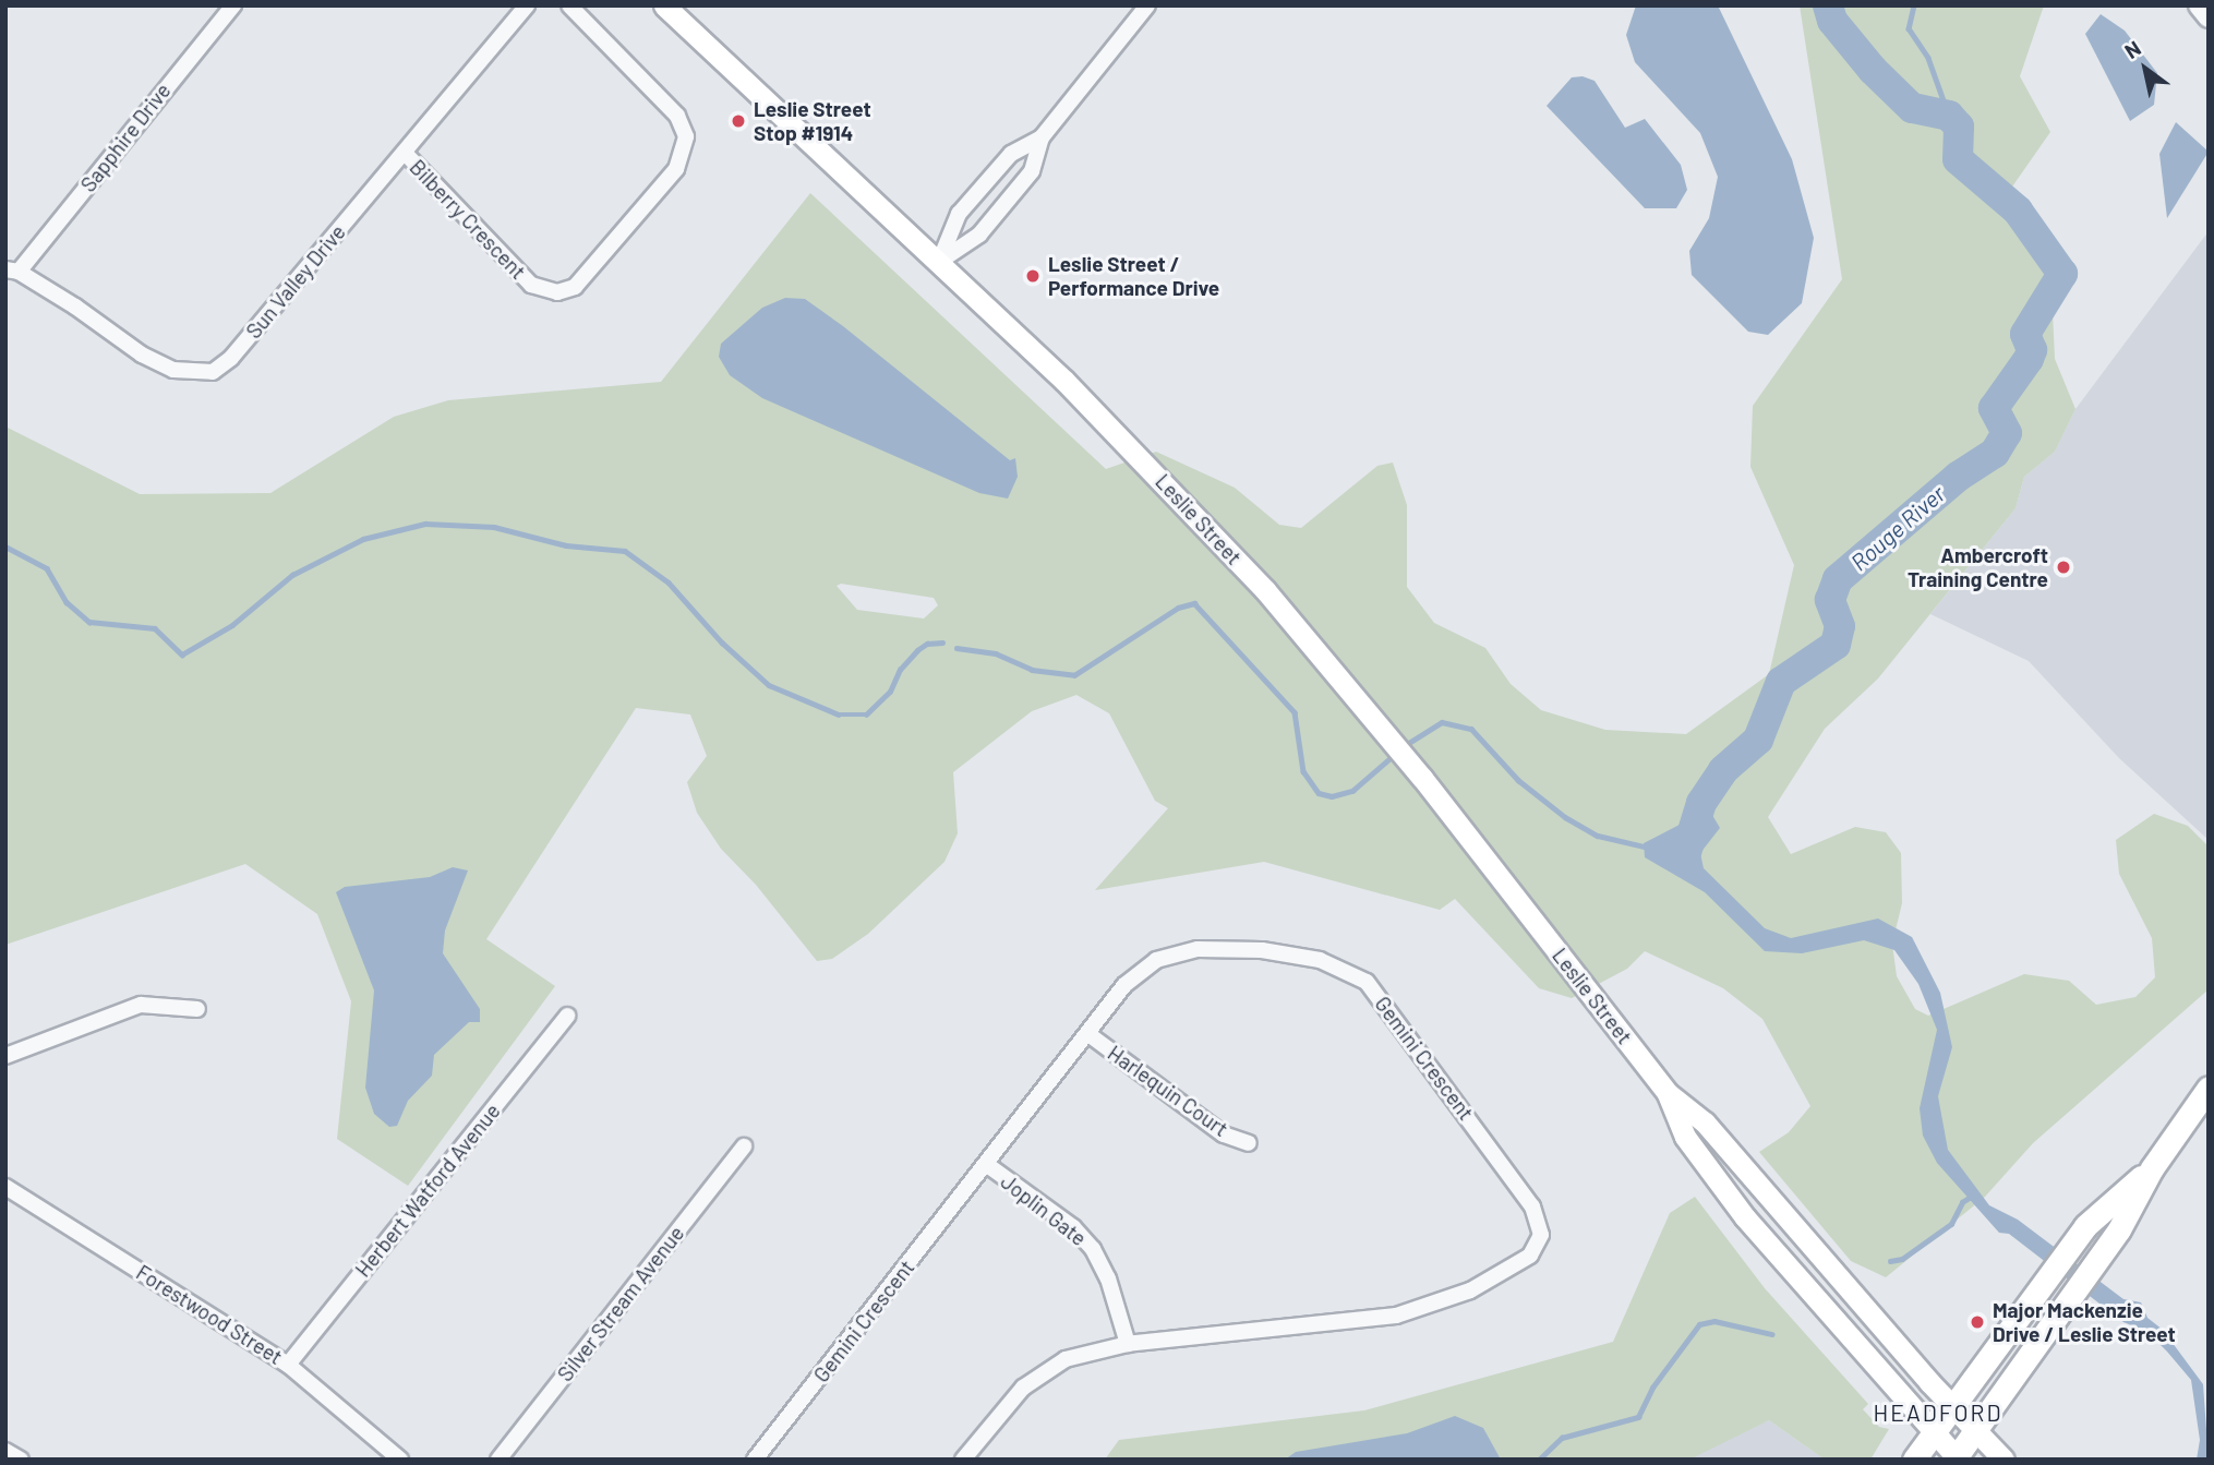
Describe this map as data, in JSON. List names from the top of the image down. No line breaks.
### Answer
{"streets":{"main road":["Leslie Street"],"street":["Sapphire Drive","Bilberry Crescent","Sun Valley Drive","Gemini Crescent","Harlequin Court","Herbert Watford Avenue","Joplin Gate","Silver Stream Avenue","Forestwood Street"]},"crossings":[["Sapphire Drive","Sun Valley Drive"],["Bilberry Crescent","Sun Valley Drive"],["Gemini Crescent","Harlequin Court"],["Gemini Crescent","Joplin Gate"],["Herbert Watford Avenue","Forestwood Street"]],"districts":["HEADFORD"],"water":["Rouge River"],"places":["Leslie Street Stop #1914","Leslie Street / Performance Drive","Ambercroft Training Centre","Major Mackenzie Drive / Leslie Street"],"north":"top left"}
